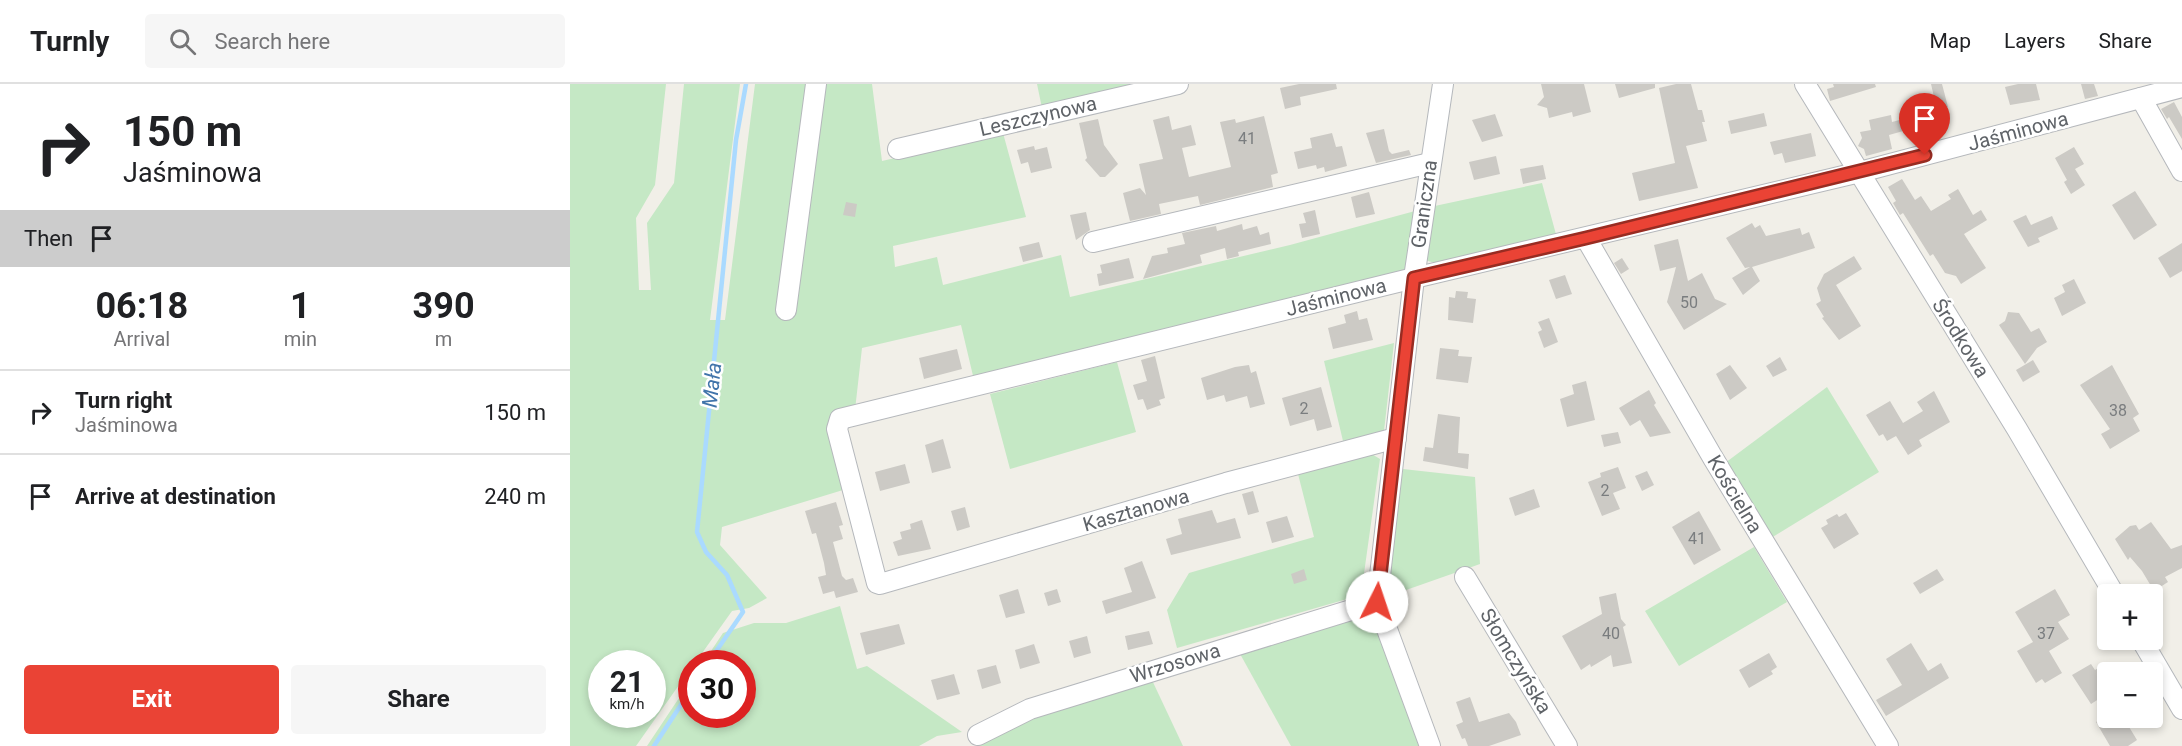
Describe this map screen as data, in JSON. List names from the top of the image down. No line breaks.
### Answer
{"streets":{"street":["Leszczynowa","Jaśminowa","Graniczna","Środkowa","Kościelna","Kasztanowa","Słomczyńska","Wrzosowa"]},"crossings":[["Jaśminowa","Graniczna"],["Jaśminowa","Środkowa"],["Jaśminowa","Kościelna"],["Jaśminowa","Kasztanowa"],["Graniczna","Kasztanowa"],["Graniczna","Wrzosowa"]],"water":["Mała"],"house_numbers":["41","50","2","38","2","41","40","37"],"page":{"header":"Turnly","search":"Search here","nav":["Map","Layers","Share"],"turn":["150 m","Jaśminowa"],"then":"Then","eta":["06:18","Arrival","1","min","390","m"],"list":[{"name":"Turn right","note":"Jaśminowa","value":"150 m"},{"name":"Arrive at destination","value":"240 m"}],"map_buttons":["+","−"],"speed":"21 km/h","limit":"30","buttons":["Exit","Share"]}}
